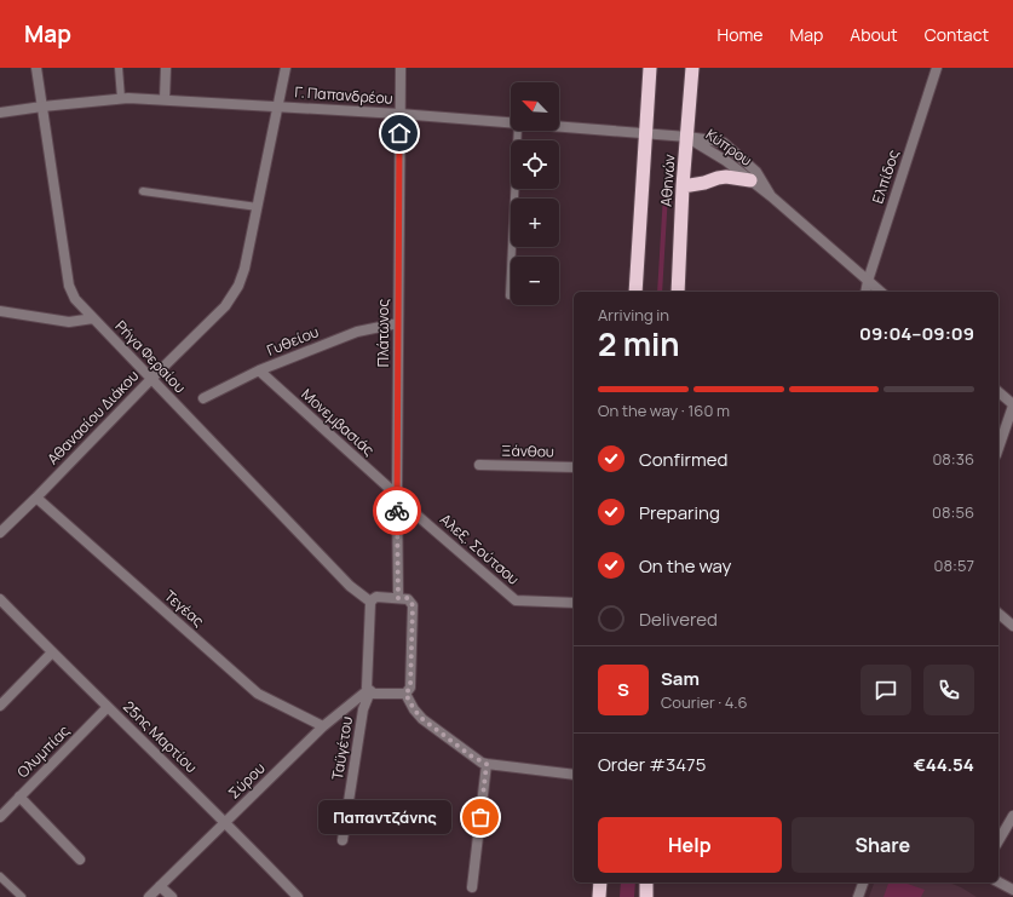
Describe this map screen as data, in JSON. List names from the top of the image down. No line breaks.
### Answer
{"streets":{"highway":["Αθηνών"],"street":["Γ. Παπανδρέου","Κύπρου","Ελπίδος","Πλάτωνος","Γυθείου","Ρήγα Φεραίου","Αθανασίου Διάκου","Μονεμβασιάς","Ξάνθου","Αλεξ. Σούτσου","Τεγέας","25ης Μαρτίου","Ταϋγέτου","Ολυμπίας","Σύρου"]},"crossings":[["Γ. Παπανδρέου","Κύπρου"],["Γ. Παπανδρέου","Αθηνών"],["Γ. Παπανδρέου","Πλάτωνος"],["Γ. Παπανδρέου","Ρήγα Φεραίου"],["Γ. Παπανδρέου","Αθανασίου Διάκου"],["Κύπρου","Ελπίδος"],["Κύπρου","Αθηνών"],["Πλάτωνος","Γυθείου"],["Πλάτωνος","Μονεμβασιάς"],["Πλάτωνος","Αλεξ. Σούτσου"],["Γυθείου","Μονεμβασιάς"],["Ρήγα Φεραίου","Αθανασίου Διάκου"],["Αθανασίου Διάκου","Τεγέας"],["Μονεμβασιάς","Αλεξ. Σούτσου"],["Τεγέας","Σύρου"],["25ης Μαρτίου","Ολυμπίας"],["25ης Μαρτίου","Σύρου"],["Ταϋγέτου","Σύρου"]],"places":["Παπαντζάνης"],"north":"top left","page":{"header":"Map","nav":["Home","Map","About","Contact"],"map_buttons":["+","−"],"heading":["2 min","Arriving in","09:04–09:09"],"panel":["Sam","Courier · 4.6","Order #3475","€44.54"],"bar":"On the way · 160 m","list":[["Confirmed","08:36"],["Preparing","08:56"],["On the way","08:57"],"Delivered"],"round":"S","bubble":"Παπαντζάνης","buttons":["Help","Share"]}}
